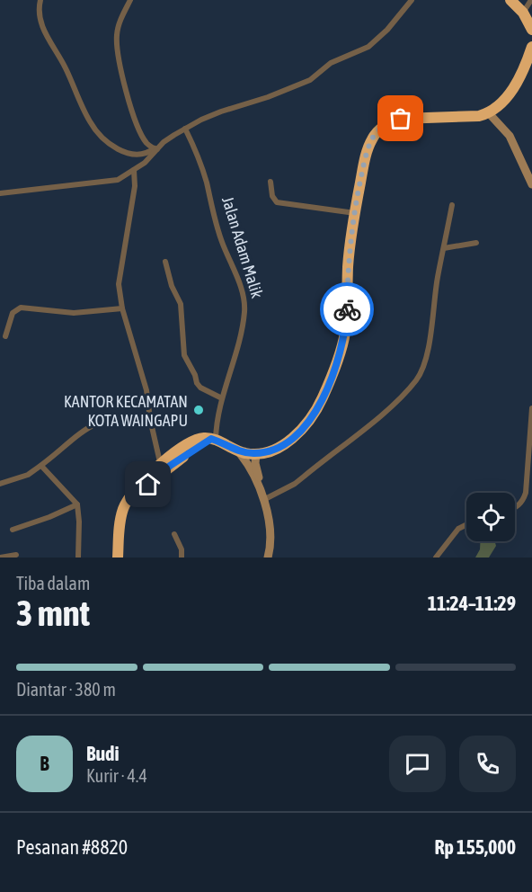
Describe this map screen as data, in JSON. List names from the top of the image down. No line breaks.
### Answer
{"streets":{"street":["Jalan Adam Malik"]},"places":["KANTOR KECAMATAN KOTA WAINGAPU"],"page":{"heading":["3 mnt","Tiba dalam","11:24–11:29"],"panel":["Budi","Kurir · 4.4","Pesanan #8820","Rp 155,000"],"bar":"Diantar · 380 m","round":"B"}}
